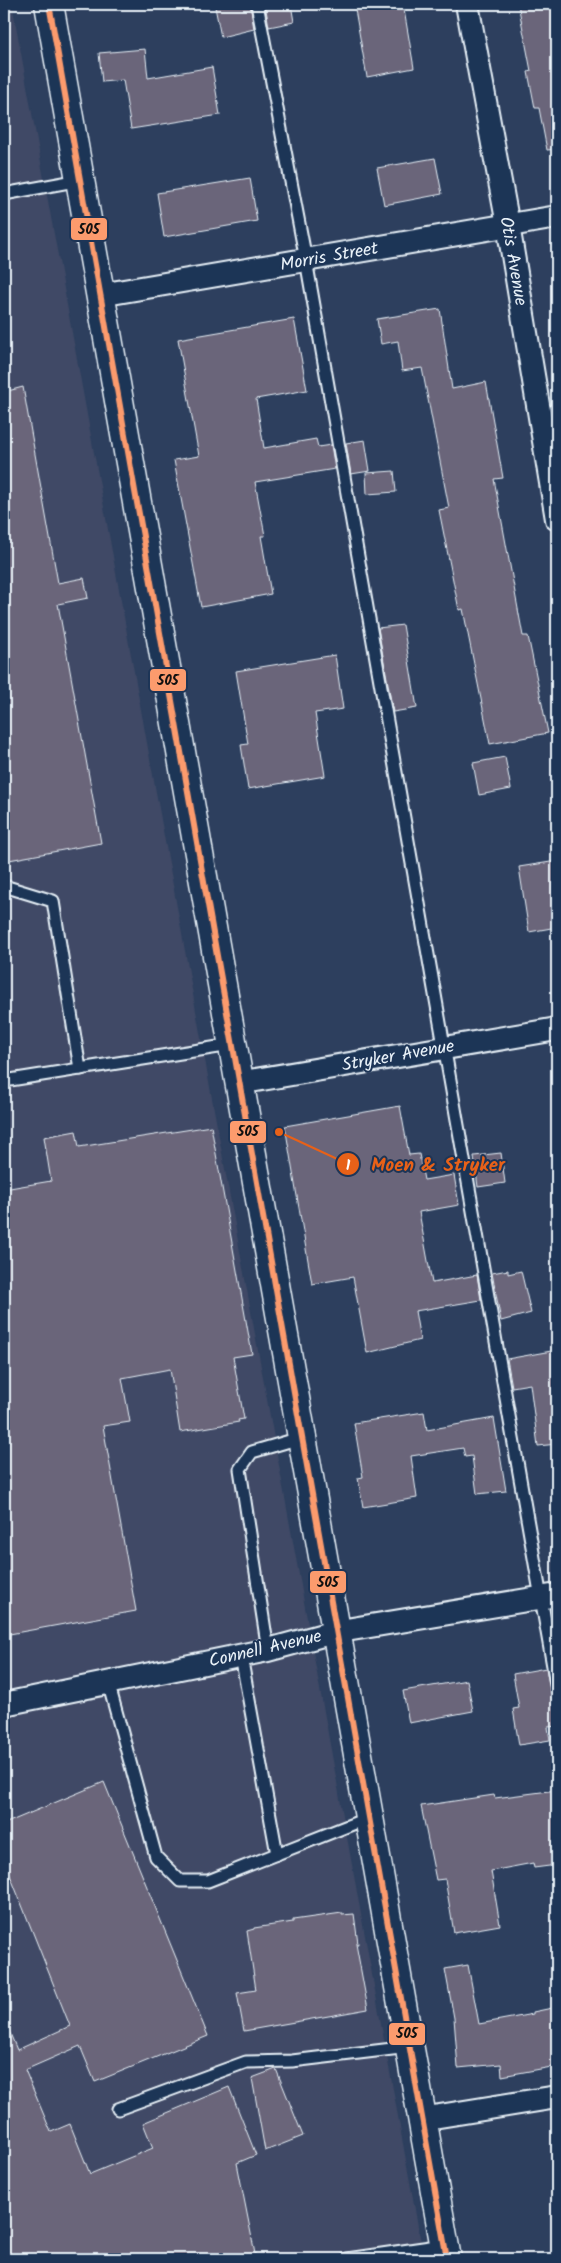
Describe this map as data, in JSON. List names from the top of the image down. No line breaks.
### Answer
{"streets":{"street":["Morris Street","Otis Avenue","Stryker Avenue","Connell Avenue"]},"crossings":[["Morris Street","Otis Avenue"]],"places":["Moen & Stryker"],"lines":["transit line 505"]}
